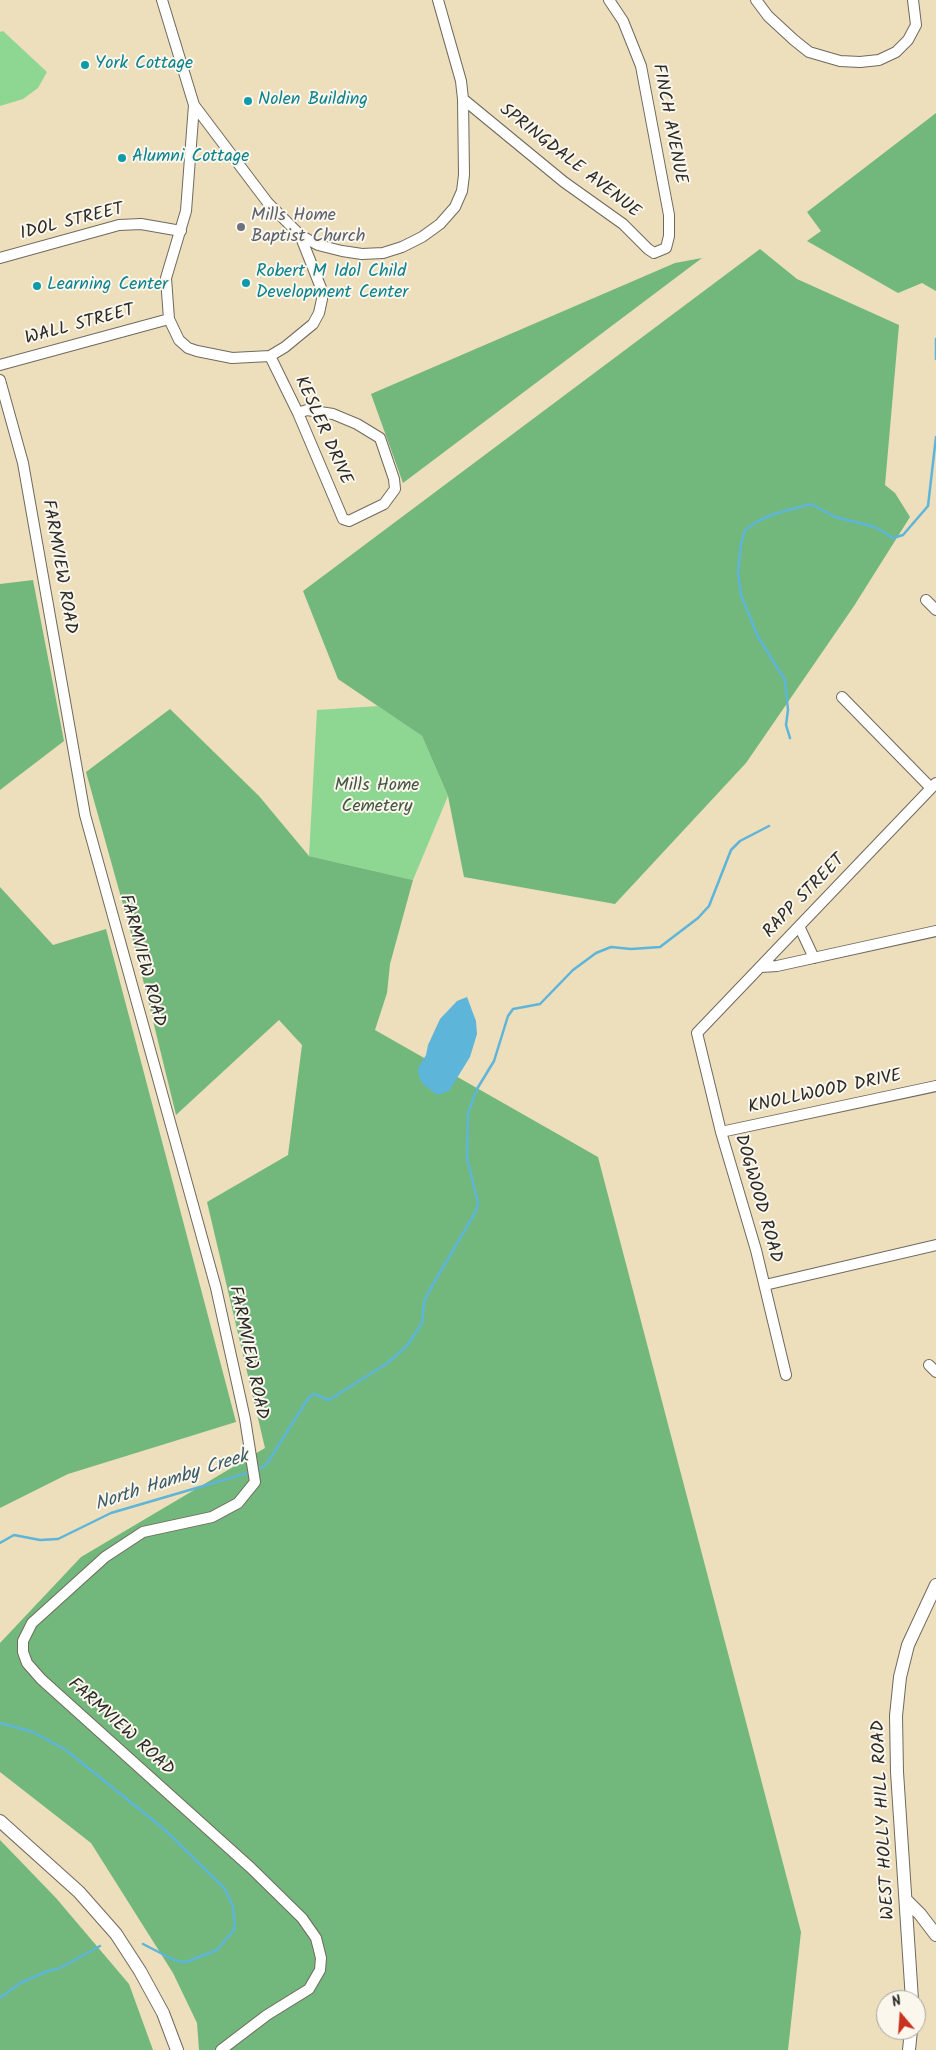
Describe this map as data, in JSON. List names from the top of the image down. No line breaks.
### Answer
{"streets":{"street":["FINCH AVENUE","SPRINGDALE AVENUE","IDOL STREET","WALL STREET","KESLER DRIVE","FARMVIEW ROAD","RAPP STREET","KNOLLWOOD DRIVE","DOGWOOD ROAD","WEST HOLLY HILL ROAD"]},"crossings":[["FINCH AVENUE","SPRINGDALE AVENUE"],["RAPP STREET","DOGWOOD ROAD"],["KNOLLWOOD DRIVE","DOGWOOD ROAD"]],"water":["North Hamby Creek"],"parks":["Mills Home Cemetery"],"places":["York Cottage","Nolen Building","Alumni Cottage","Mills Home Baptist Church","Robert M Idol Child Development Center","Learning Center"],"north":"top"}
